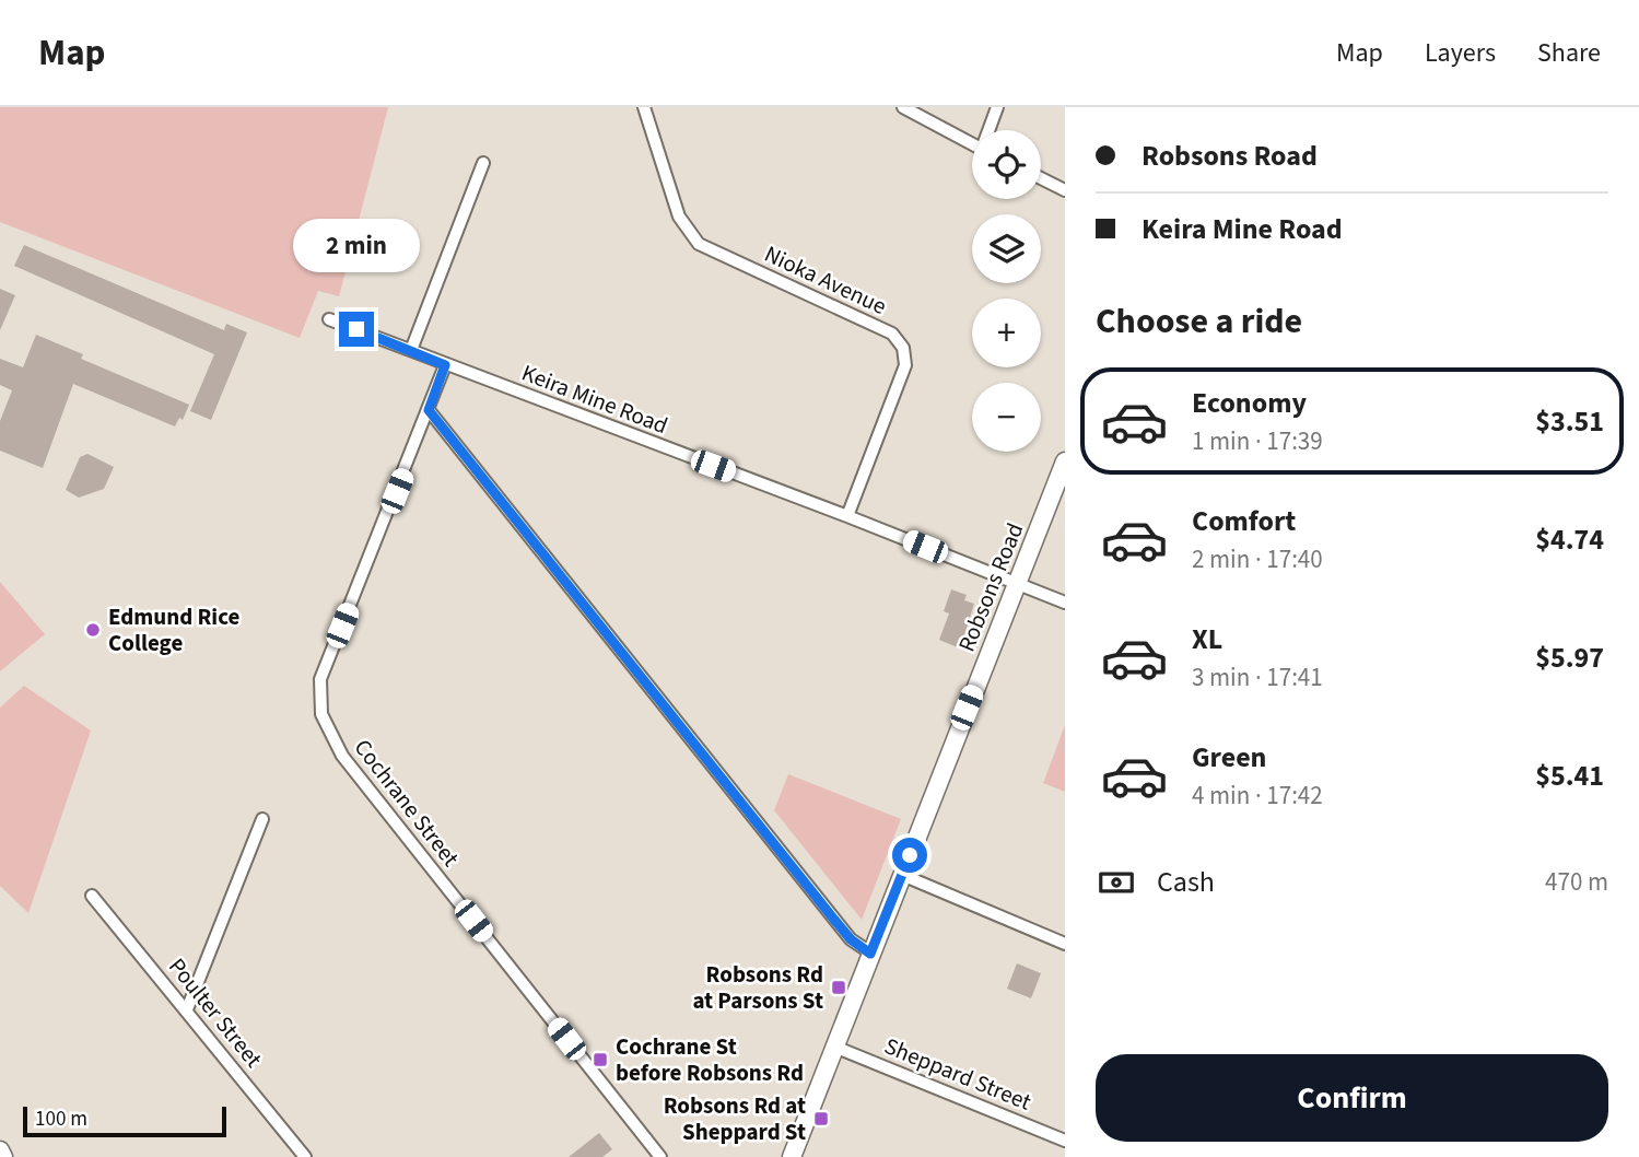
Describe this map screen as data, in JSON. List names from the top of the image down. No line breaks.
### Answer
{"streets":{"main road":["Robsons Road"],"street":["Nioka Avenue","Keira Mine Road","Cochrane Street","Poulter Street","Sheppard Street"]},"crossings":[["Nioka Avenue","Keira Mine Road"],["Keira Mine Road","Robsons Road"],["Robsons Road","Sheppard Street"]],"places":{"other":["Edmund Rice College"],"transit":["Robsons Rd at Parsons St","Cochrane St before Robsons Rd","Robsons Rd at Sheppard St"]},"scale_bar":"100 m","page":{"header":"Map","nav":["Map","Layers","Share"],"banner":["Robsons Road","Keira Mine Road"],"map_buttons":["+","−"],"bubble":"2 min","heading":"Choose a ride","list":[{"name":"Economy","note":"1 min · 17:39","value":"$3.51"},{"name":"Comfort","note":"2 min · 17:40","value":"$4.74"},{"name":"XL","note":"3 min · 17:41","value":"$5.97"},{"name":"Green","note":"4 min · 17:42","value":"$5.41"}],"pay":["Cash","470 m"],"buttons":"Confirm","scale":"100 m"}}
